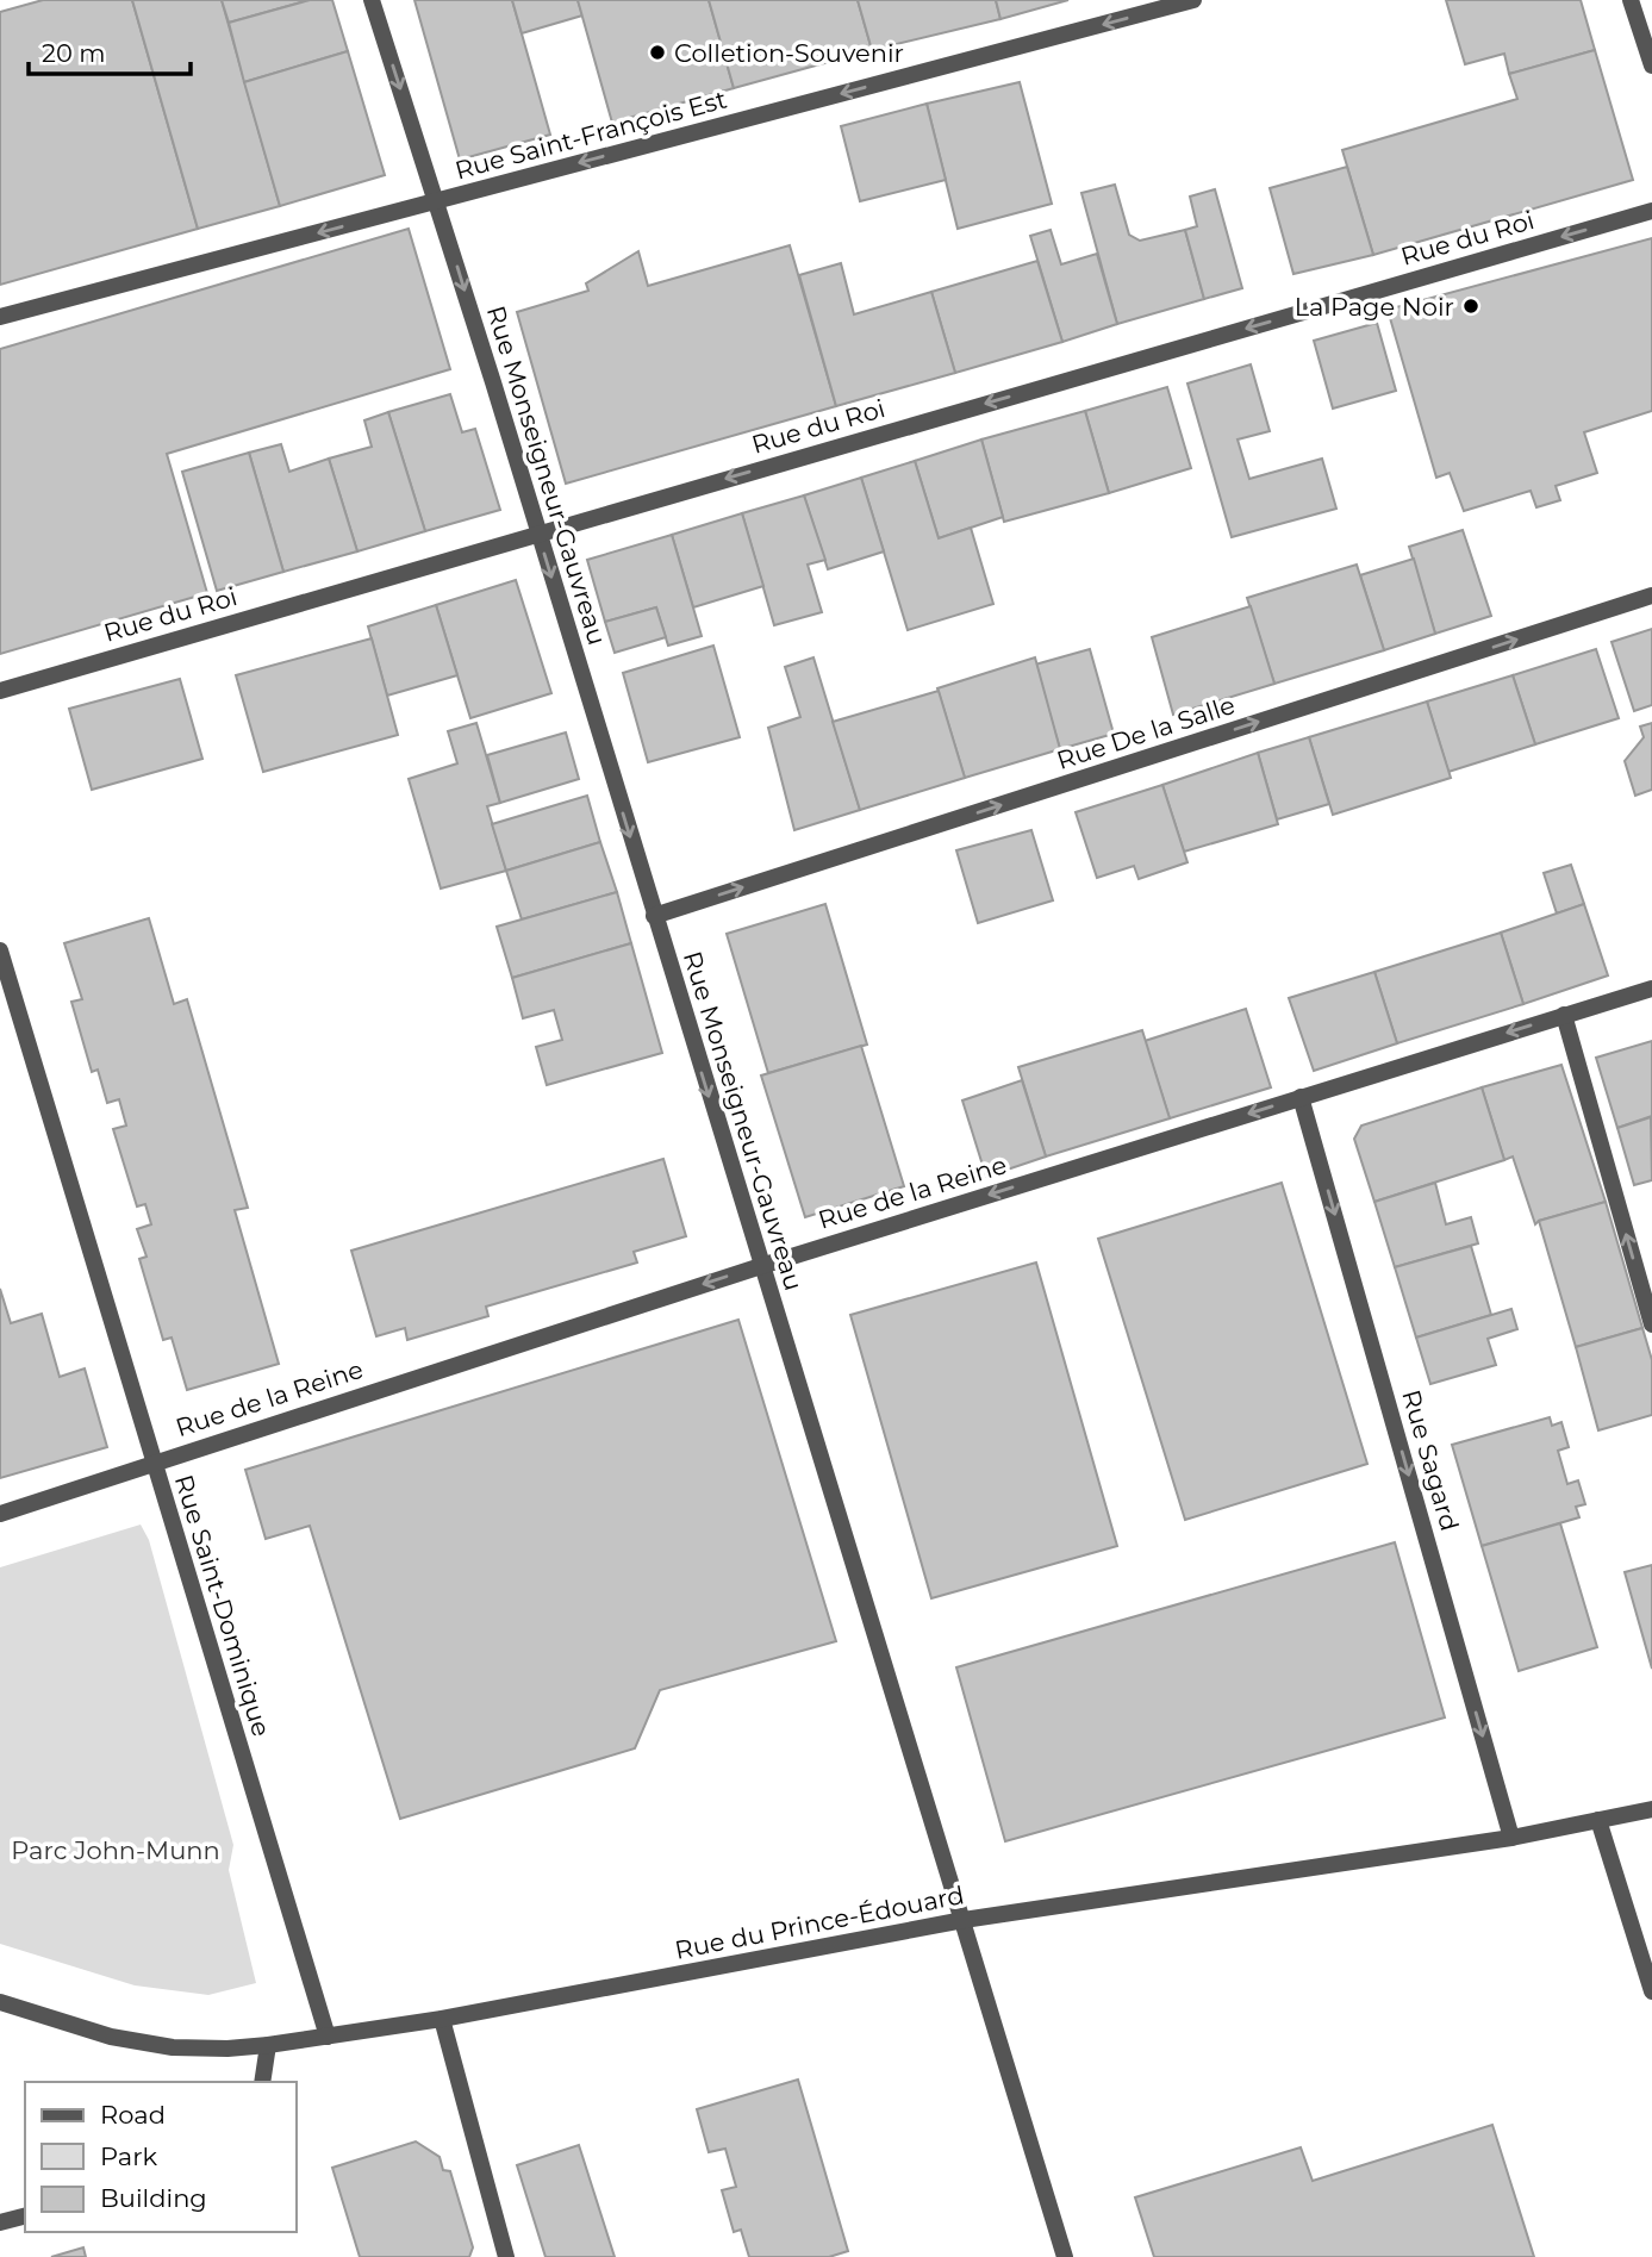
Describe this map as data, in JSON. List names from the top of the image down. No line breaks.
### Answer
{"streets":{"street":["Rue Saint-François Est","Rue du Roi","Rue Monseigneur-Gauvreau","Rue De la Salle","Rue de la Reine","Rue Sagard","Rue Saint-Dominique","Rue du Prince-Édouard"]},"crossings":[["Rue Saint-François Est","Rue Monseigneur-Gauvreau"],["Rue du Roi","Rue Monseigneur-Gauvreau"],["Rue Monseigneur-Gauvreau","Rue De la Salle"],["Rue Monseigneur-Gauvreau","Rue de la Reine"],["Rue Monseigneur-Gauvreau","Rue du Prince-Édouard"],["Rue de la Reine","Rue Sagard"],["Rue de la Reine","Rue Saint-Dominique"],["Rue Sagard","Rue du Prince-Édouard"],["Rue Saint-Dominique","Rue du Prince-Édouard"]],"one_way":["Rue Saint-François Est","Rue du Roi","Rue Monseigneur-Gauvreau","Rue De la Salle","Rue de la Reine","Rue Sagard"],"parks":["Parc John-Munn"],"places":["Colletion-Souvenir","La Page Noir"],"legend":["Road","Park","Building"],"scale_bar":"20 m"}
